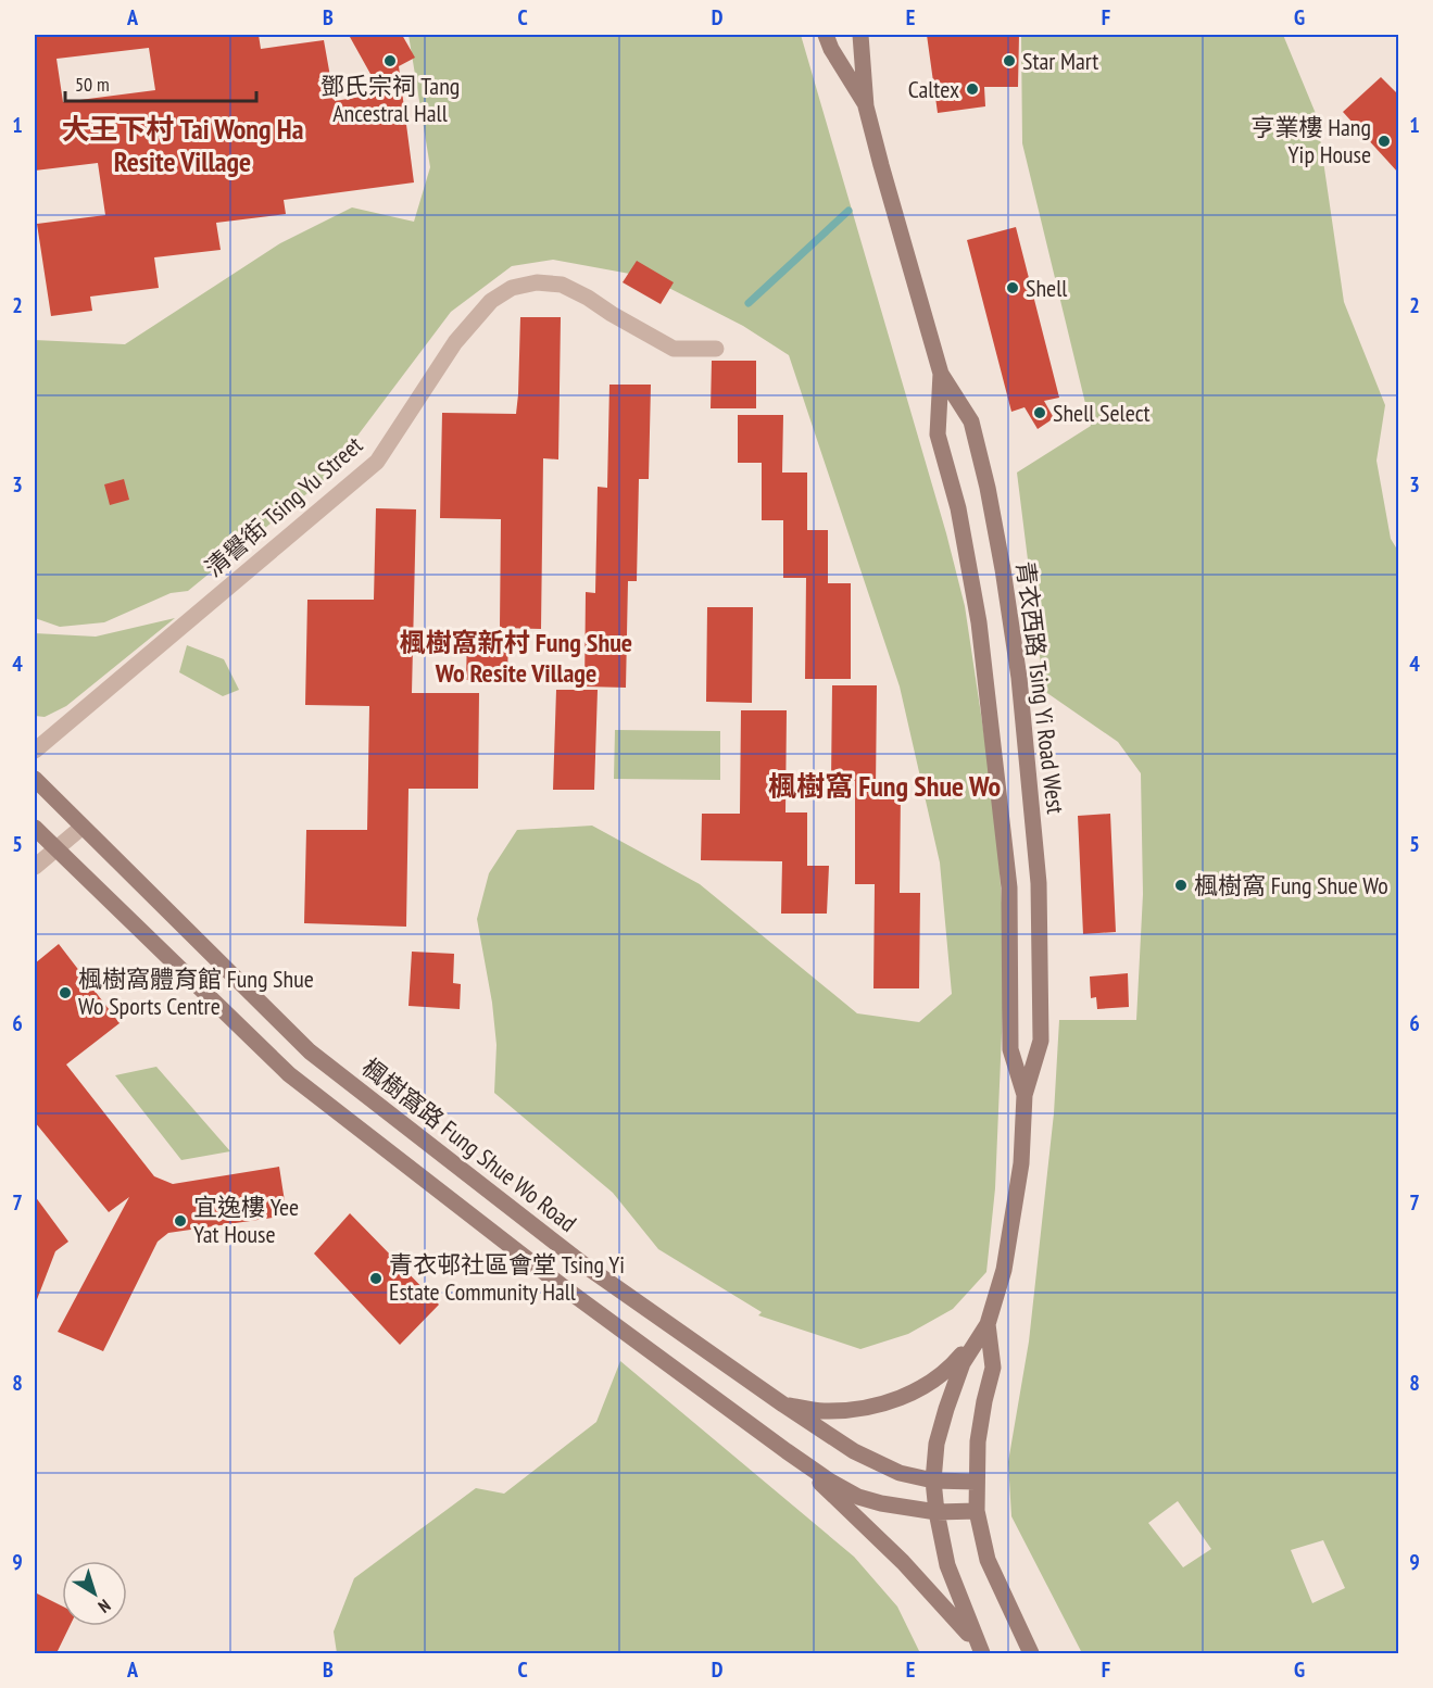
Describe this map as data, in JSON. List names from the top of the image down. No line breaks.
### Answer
{"streets":{"main road":["青衣西路 Tsing Yi Road West","楓樹窩路 Fung Shue Wo Road"],"street":["清譽街 Tsing Yu Street"]},"crossings":[["青衣西路 Tsing Yi Road West","楓樹窩路 Fung Shue Wo Road"]],"districts":["大王下村 Tai Wong Ha Resite Village","楓樹窩新村 Fung Shue Wo Resite Village","楓樹窩 Fung Shue Wo"],"places":["鄧氏宗祠 Tang Ancestral Hall","Star Mart","Caltex","亨業樓 Hang Yip House","Shell","Shell Select","楓樹窩 Fung Shue Wo","楓樹窩體育館 Fung Shue Wo Sports Centre","宜逸樓 Yee Yat House","青衣邨社區會堂 Tsing Yi Estate Community Hall"],"scale_bar":"50 m","north":"bottom right","grid":{"columns":["A","B","C","D","E","F","G"],"rows":["1","2","3","4","5","6","7","8","9"]}}
